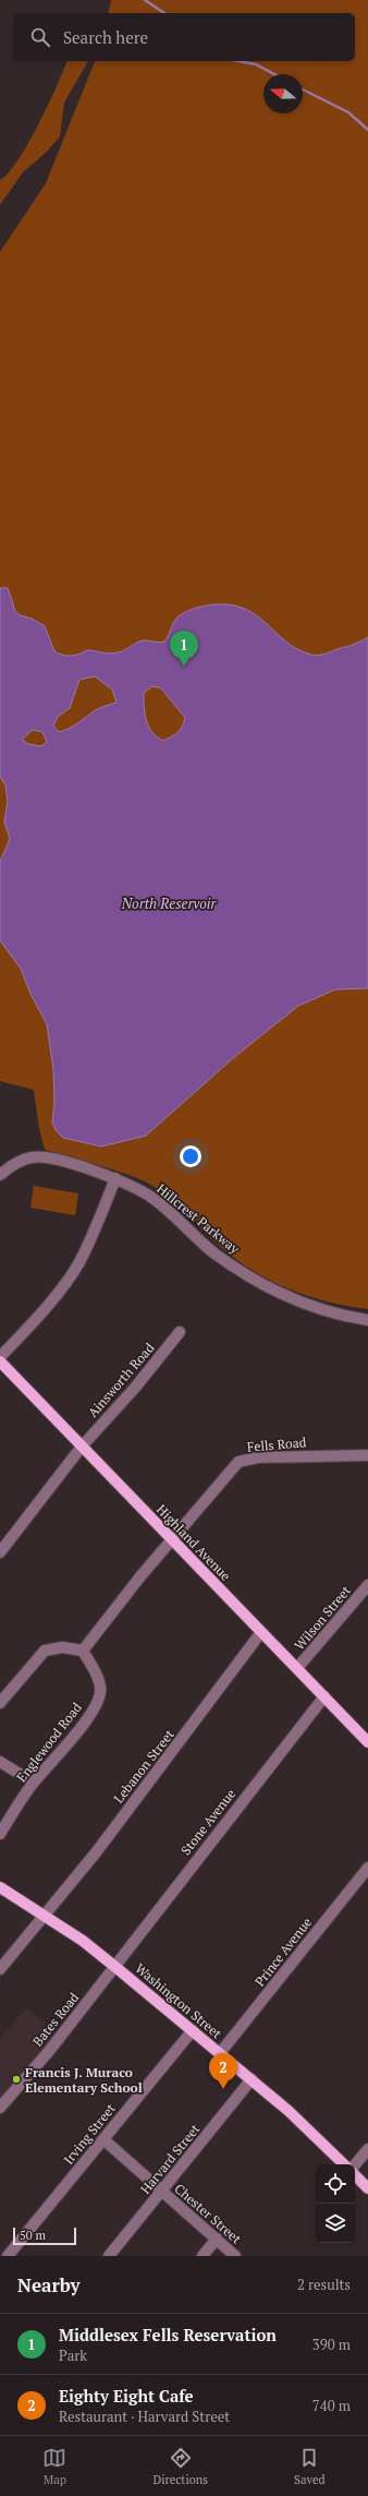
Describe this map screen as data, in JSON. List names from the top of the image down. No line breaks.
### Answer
{"streets":{"main road":["Highland Avenue","Washington Street"],"street":["Hillcrest Parkway","Ainsworth Road","Fells Road","Wilson Street","Englewood Road","Lebanon Street","Stone Avenue","Prince Avenue","Bates Road","Irving Street","Harvard Street","Chester Street"]},"crossings":[["Ainsworth Road","Highland Avenue"],["Fells Road","Highland Avenue"],["Highland Avenue","Wilson Street"],["Highland Avenue","Lebanon Street"],["Highland Avenue","Stone Avenue"],["Lebanon Street","Washington Street"],["Stone Avenue","Washington Street"],["Stone Avenue","Bates Road"],["Prince Avenue","Washington Street"],["Washington Street","Bates Road"],["Washington Street","Irving Street"],["Washington Street","Harvard Street"],["Irving Street","Chester Street"],["Harvard Street","Chester Street"]],"water":["North Reservoir"],"places":["Francis J. Muraco Elementary School"],"scale_bar":"50 m","north":"left","page":{"search":"Search here","pins":["1","2"],"scale":"50 m","heading":["Nearby","2 results"],"list":[{"mark":"1","name":"Middlesex Fells Reservation","note":"Park","value":"390 m"},{"mark":"2","name":"Eighty Eight Cafe","note":"Restaurant · Harvard Street","value":"740 m"}],"nav":["Map","Directions","Saved"]}}
